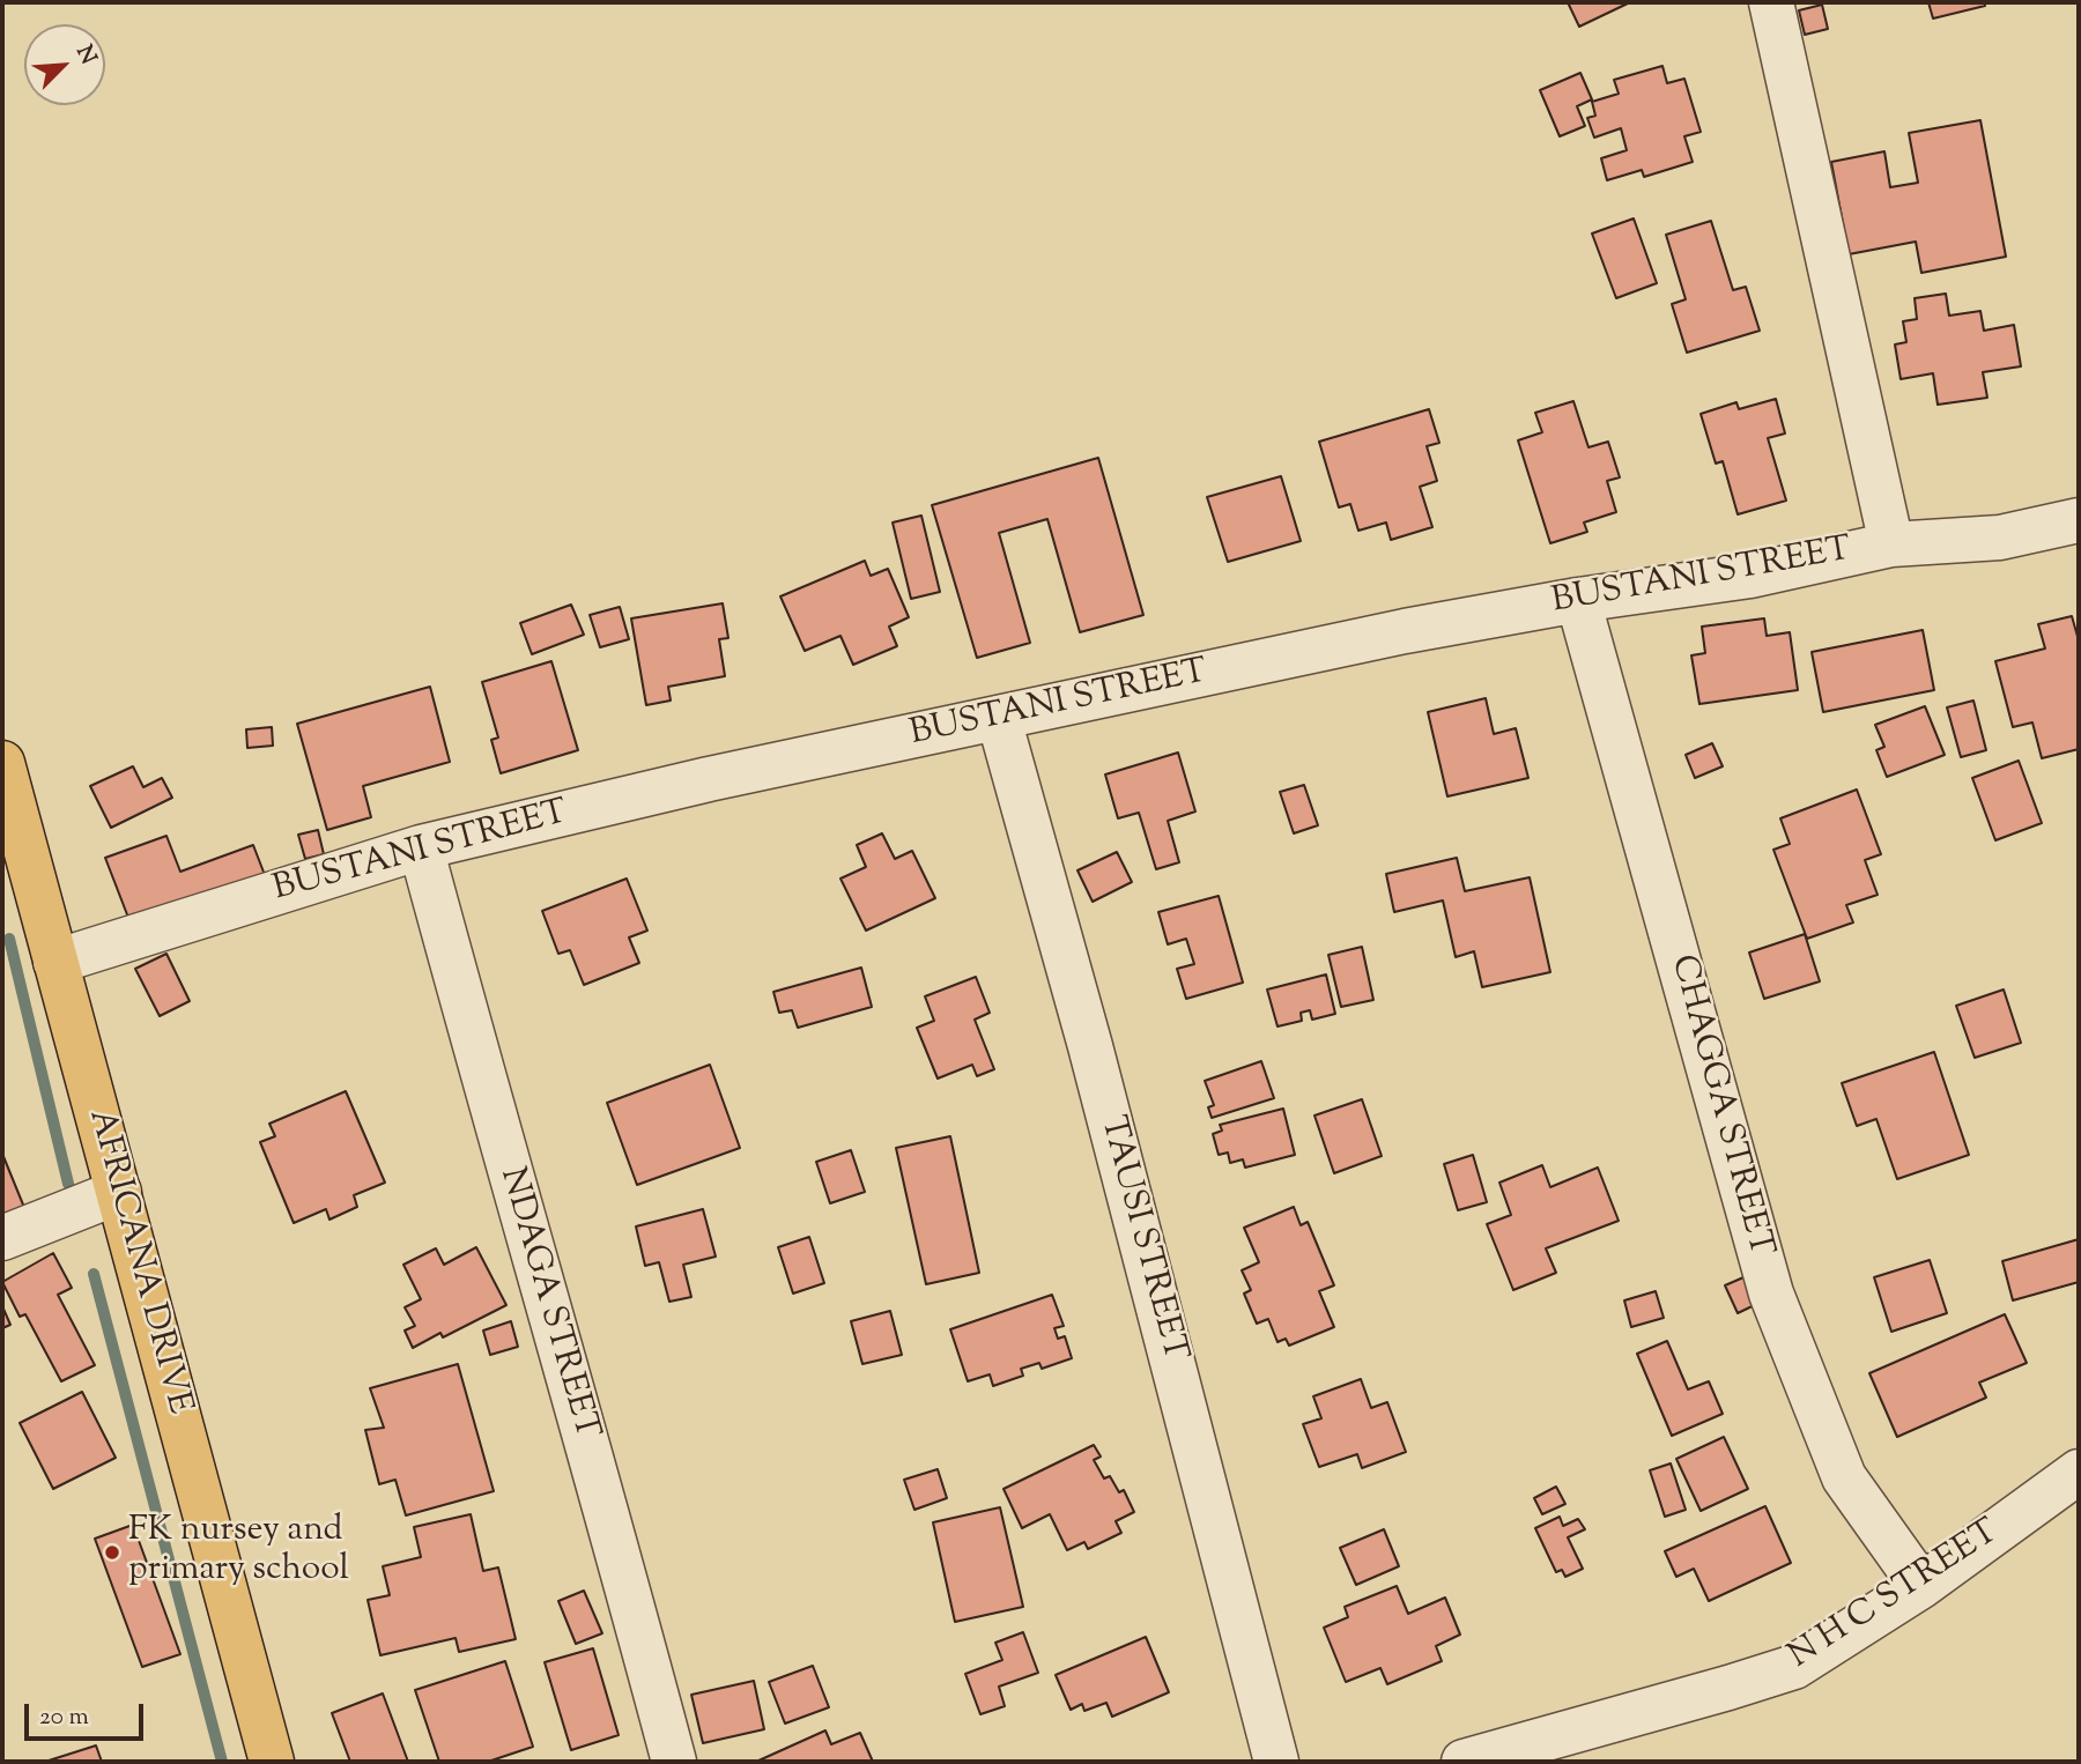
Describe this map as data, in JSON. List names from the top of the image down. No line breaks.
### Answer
{"streets":{"main road":["AFRICANA DRIVE"],"street":["BUSTANI STREET","CHAGGA STREET","TAUSI STREET","NDAGA STREET","N H C STREET"]},"crossings":[["BUSTANI STREET","CHAGGA STREET"],["BUSTANI STREET","TAUSI STREET"],["BUSTANI STREET","AFRICANA DRIVE"],["BUSTANI STREET","NDAGA STREET"],["CHAGGA STREET","N H C STREET"]],"places":["FK nursey and primary school"],"scale_bar":"20 m","north":"top right"}
